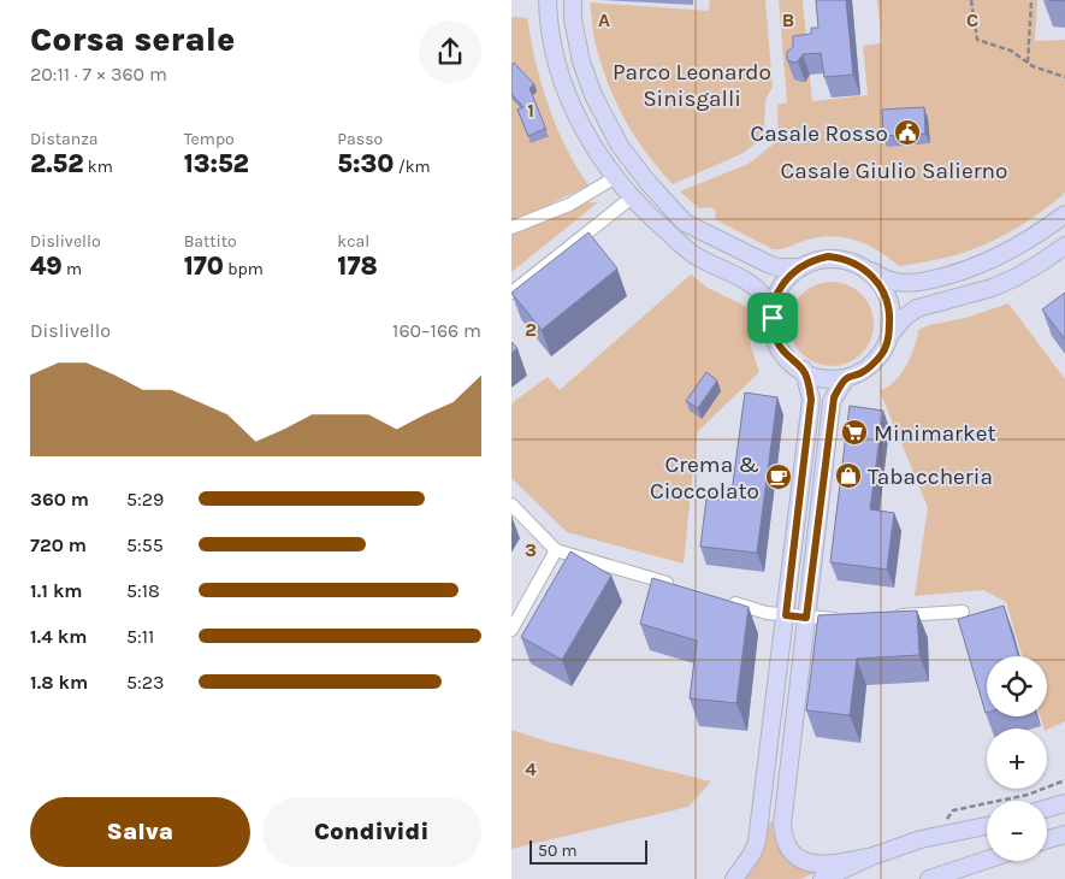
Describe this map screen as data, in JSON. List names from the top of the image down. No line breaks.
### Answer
{"parks":["Parco Leonardo Sinisgalli","Casale Giulio Salierno"],"places":{"public building":["Casale Rosso"],"supermarket":["Minimarket"],"shop":["Tabaccheria"],"cafe":["Crema & Cioccolato"]},"scale_bar":"50 m","page":{"heading":["Corsa serale","20:11 · 7 × 360 m"],"stats":[["Distanza","2.52 km"],["Tempo","13:52"],["Passo","5:30 /km"],["Dislivello","49 m"],["Battito","170 bpm"],["kcal","178"]],"chart":["Dislivello","160–166 m"],"list":[{"name":"360 m","note":"5:29"},{"name":"720 m","note":"5:55"},{"name":"1.1 km","note":"5:18"},{"name":"1.4 km","note":"5:11"},{"name":"1.8 km","note":"5:23"}],"map_buttons":["+","−"],"buttons":["Salva","Condividi"],"scale":"50 m"},"grid":{"columns":["A","B","C"],"rows":["1","2","3","4"]}}
